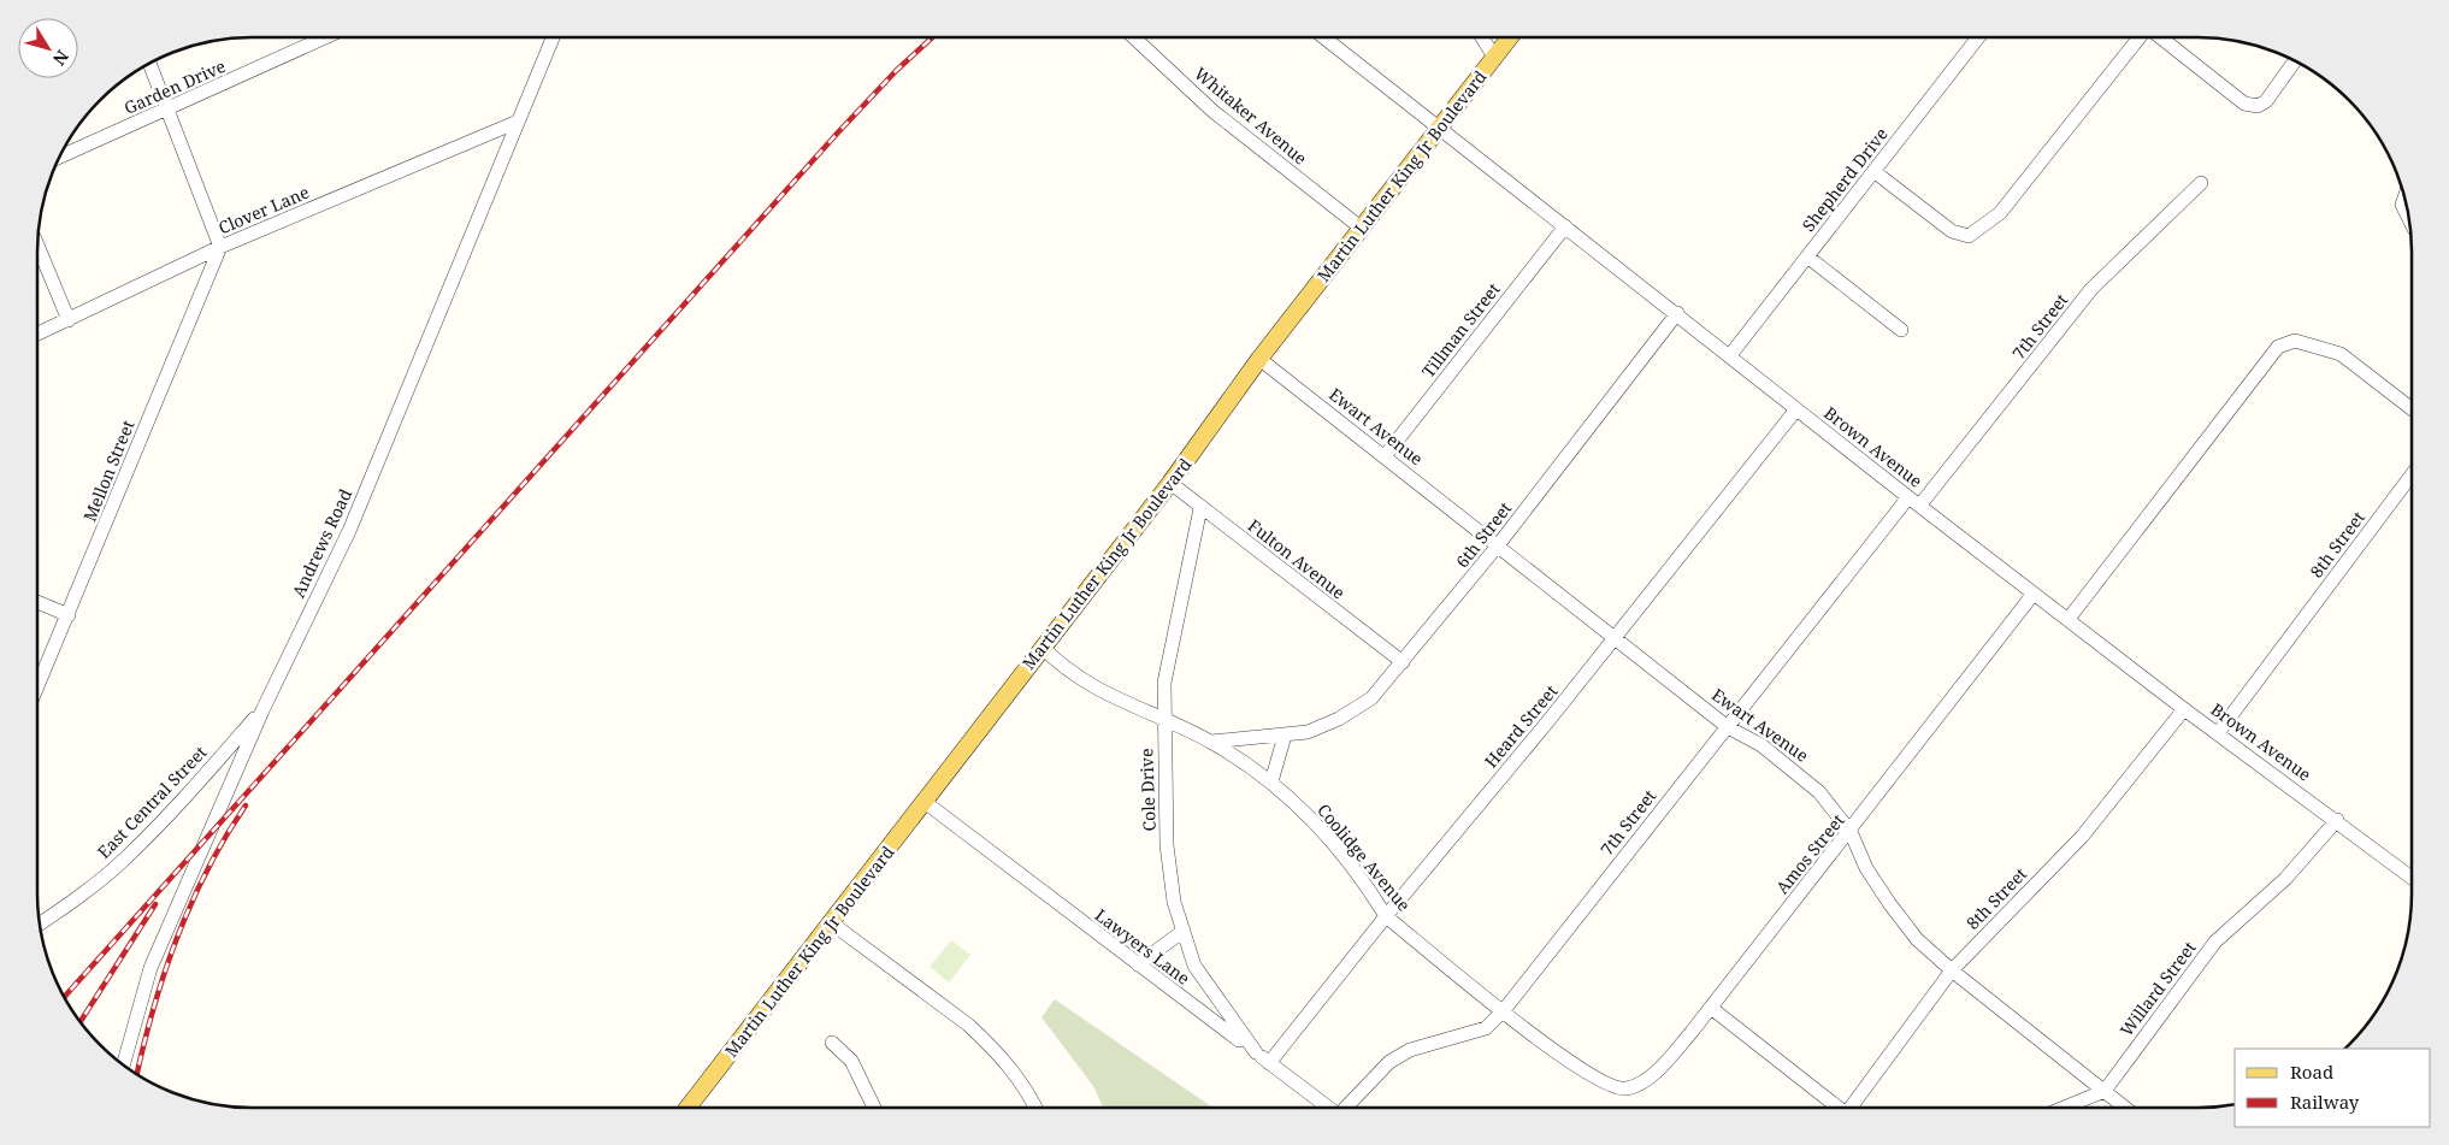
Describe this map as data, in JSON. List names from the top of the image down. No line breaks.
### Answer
{"streets":{"main road":["Martin Luther King Jr Boulevard"],"street":["Garden Drive","Whitaker Avenue","Shepherd Drive","Clover Lane","7th Street","Tillman Street","Ewart Avenue","Brown Avenue","Mellon Street","6th Street","Andrews Road","8th Street","Fulton Avenue","Heard Street","Cole Drive","East Central Street","Amos Street","Coolidge Avenue","Lawyers Lane","Willard Street"]},"crossings":[["Whitaker Avenue","Martin Luther King Jr Boulevard"],["Martin Luther King Jr Boulevard","Ewart Avenue"],["Martin Luther King Jr Boulevard","Brown Avenue"],["Martin Luther King Jr Boulevard","Fulton Avenue"],["Martin Luther King Jr Boulevard","Coolidge Avenue"],["Martin Luther King Jr Boulevard","Lawyers Lane"],["Shepherd Drive","Brown Avenue"],["Clover Lane","Mellon Street"],["Clover Lane","Andrews Road"],["7th Street","Ewart Avenue"],["7th Street","Brown Avenue"],["7th Street","Coolidge Avenue"],["Tillman Street","Ewart Avenue"],["Tillman Street","Brown Avenue"],["Ewart Avenue","6th Street"],["Ewart Avenue","8th Street"],["Ewart Avenue","Heard Street"],["Ewart Avenue","Amos Street"],["Ewart Avenue","Willard Street"],["Brown Avenue","6th Street"],["Brown Avenue","8th Street"],["Brown Avenue","Heard Street"],["Brown Avenue","Amos Street"],["Brown Avenue","Willard Street"],["6th Street","Fulton Avenue"],["6th Street","Coolidge Avenue"],["Andrews Road","East Central Street"],["Fulton Avenue","Cole Drive"],["Heard Street","Coolidge Avenue"],["Heard Street","Lawyers Lane"],["Cole Drive","Coolidge Avenue"],["Cole Drive","Lawyers Lane"],["Amos Street","Coolidge Avenue"]],"legend":["Road","Railway"],"north":"bottom right"}
